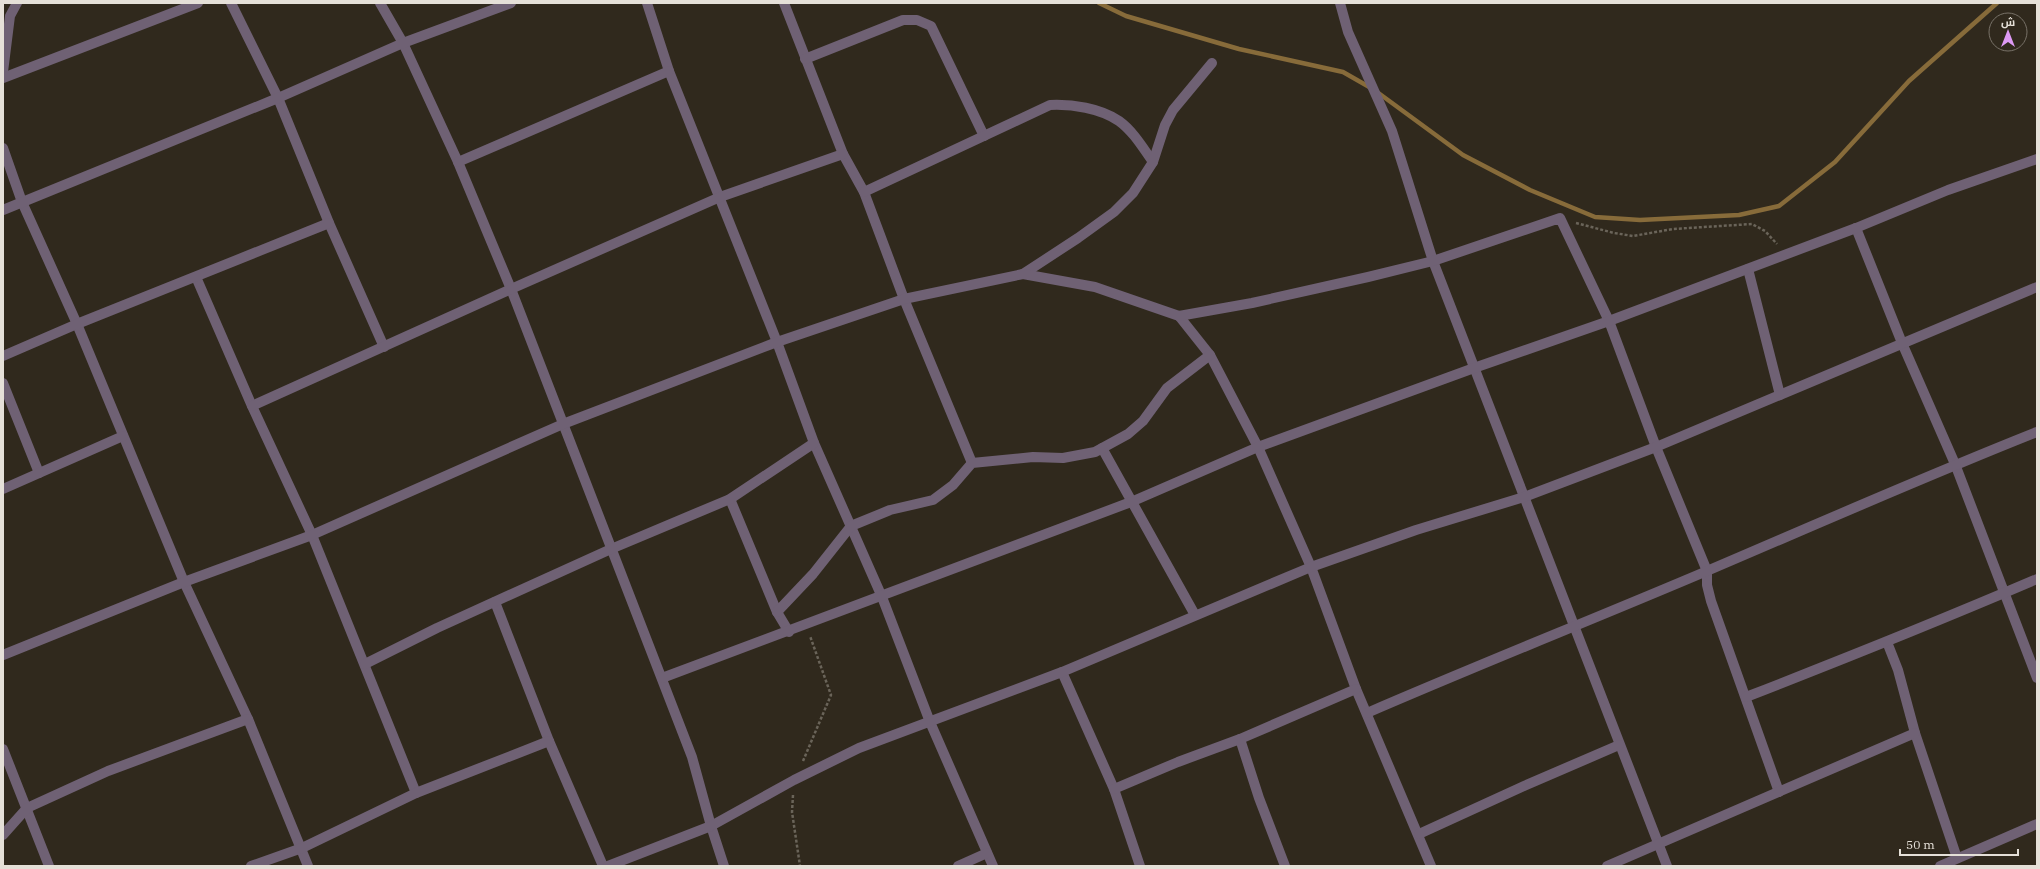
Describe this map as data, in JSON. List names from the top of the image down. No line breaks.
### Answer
{"scale_bar":"50 m","north":"top"}
